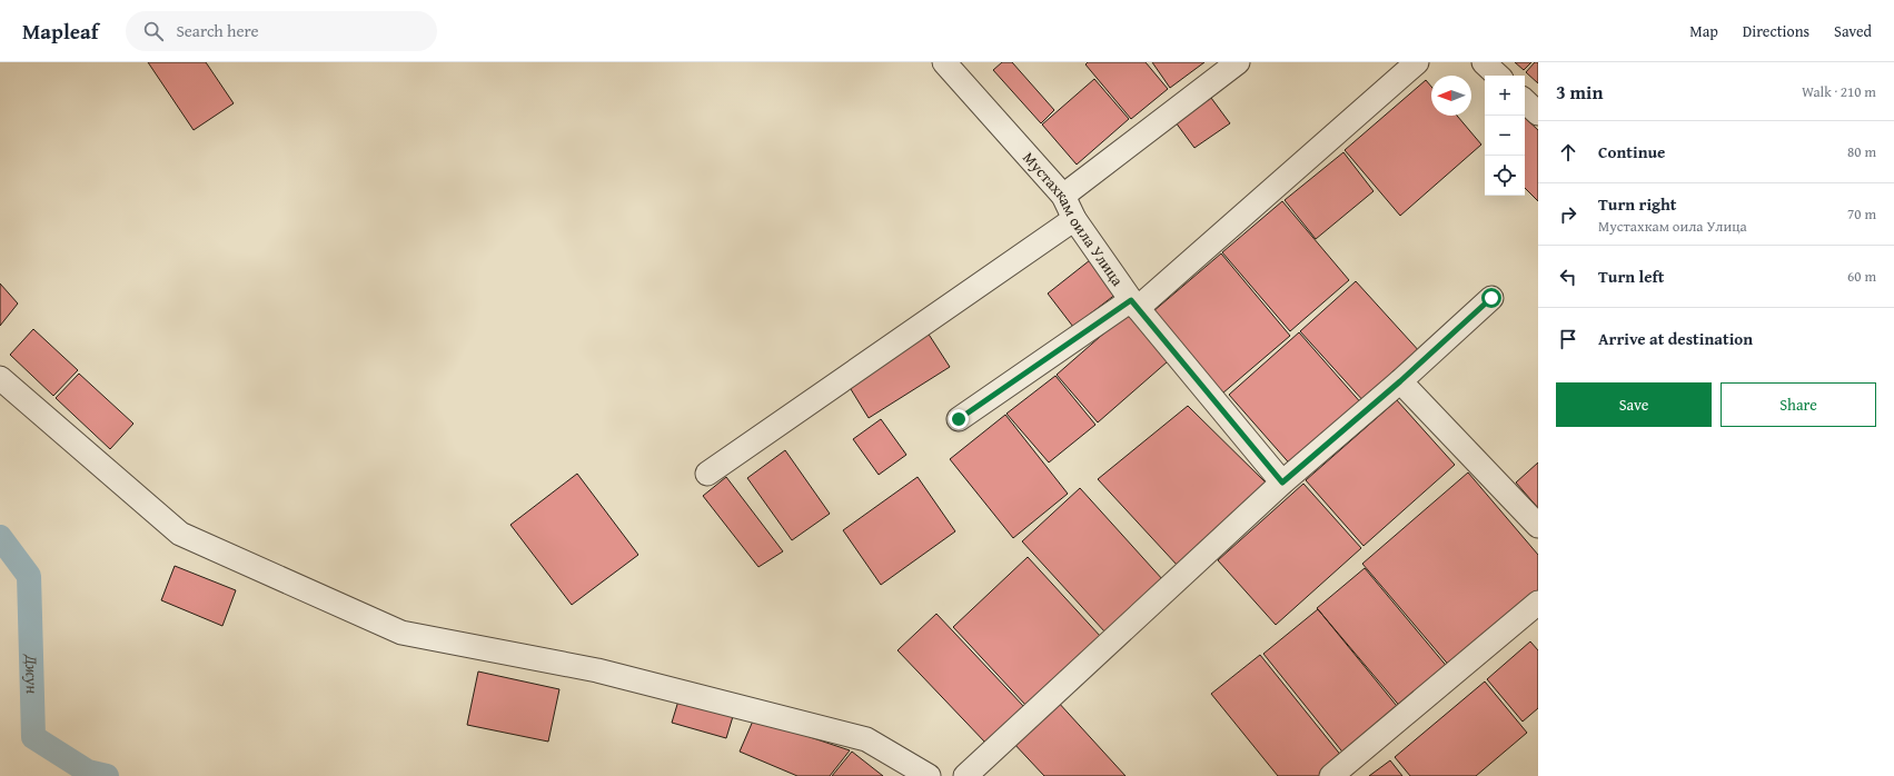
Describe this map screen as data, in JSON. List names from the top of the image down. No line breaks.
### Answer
{"streets":{"street":["Мустахкам оила Улица"]},"water":["Джун"],"north":"left","page":{"header":"Mapleaf","search":"Search here","nav":["Map","Directions","Saved"],"heading":["3 min","Walk · 210 m"],"map_buttons":["+","−"],"list":[["Continue","80 m"],["Turn right","Мустахкам оила Улица","70 m"],["Turn left","60 m"],"Arrive at destination"],"buttons":["Save","Share"]}}
